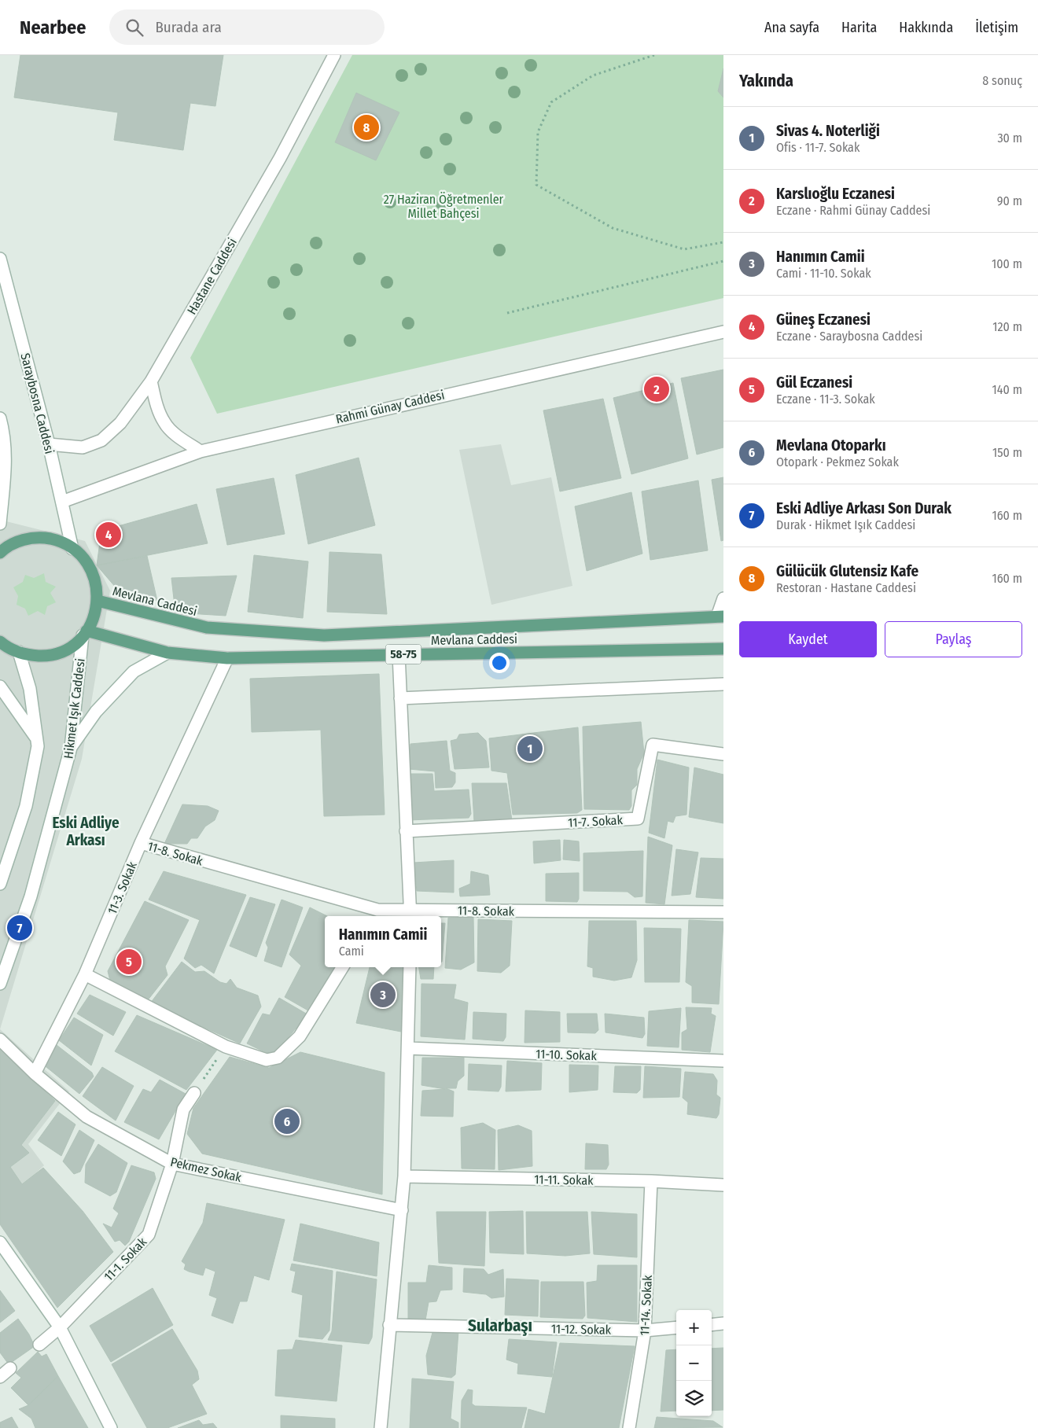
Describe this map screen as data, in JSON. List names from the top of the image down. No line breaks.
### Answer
{"streets":{"main road":["Mevlana Caddesi","58-75"],"street":["Hastane Caddesi","Saraybosna Caddesi","Rahmi Günay Caddesi","Hikmet Işık Caddesi","11-7. Sokak","11-8. Sokak","11-3. Sokak","11-10. Sokak","Pekmez Sokak","11-11. Sokak","11-1. Sokak","11-14. Sokak","11-12. Sokak"]},"crossings":[["Hastane Caddesi","Saraybosna Caddesi"],["Saraybosna Caddesi","Rahmi Günay Caddesi"],["Mevlana Caddesi","Hikmet Işık Caddesi"],["Mevlana Caddesi","11-3. Sokak"],["11-8. Sokak","11-3. Sokak"],["11-3. Sokak","Pekmez Sokak"],["Pekmez Sokak","11-1. Sokak"],["11-11. Sokak","11-14. Sokak"],["11-14. Sokak","11-12. Sokak"]],"districts":["Eski Adliye Arkası","Sularbaşı"],"parks":["27 Haziran Öğretmenler Millet Bahçesi"],"page":{"header":"Nearbee","search":"Burada ara","nav":["Ana sayfa","Harita","Hakkında","İletişim"],"heading":["Yakında","8 sonuç"],"list":[{"mark":"1","name":"Sivas 4. Noterliği","note":"Ofis · 11-7. Sokak","value":"30 m"},{"mark":"2","name":"Karslıoğlu Eczanesi","note":"Eczane · Rahmi Günay Caddesi","value":"90 m"},{"mark":"3","name":"Hanımın Camii","note":"Cami · 11-10. Sokak","value":"100 m"},{"mark":"4","name":"Güneş Eczanesi","note":"Eczane · Saraybosna Caddesi","value":"120 m"},{"mark":"5","name":"Gül Eczanesi","note":"Eczane · 11-3. Sokak","value":"140 m"},{"mark":"6","name":"Mevlana Otoparkı","note":"Otopark · Pekmez Sokak","value":"150 m"},{"mark":"7","name":"Eski Adliye Arkası Son Durak","note":"Durak · Hikmet Işık Caddesi","value":"160 m"},{"mark":"8","name":"Gülücük Glutensiz Kafe","note":"Restoran · Hastane Caddesi","value":"160 m"}],"pins":["8","2","4","1","7","5","3","6"],"buttons":["Kaydet","Paylaş"],"popup":["Hanımın Camii","Cami"],"map_buttons":["+","−"]}}
